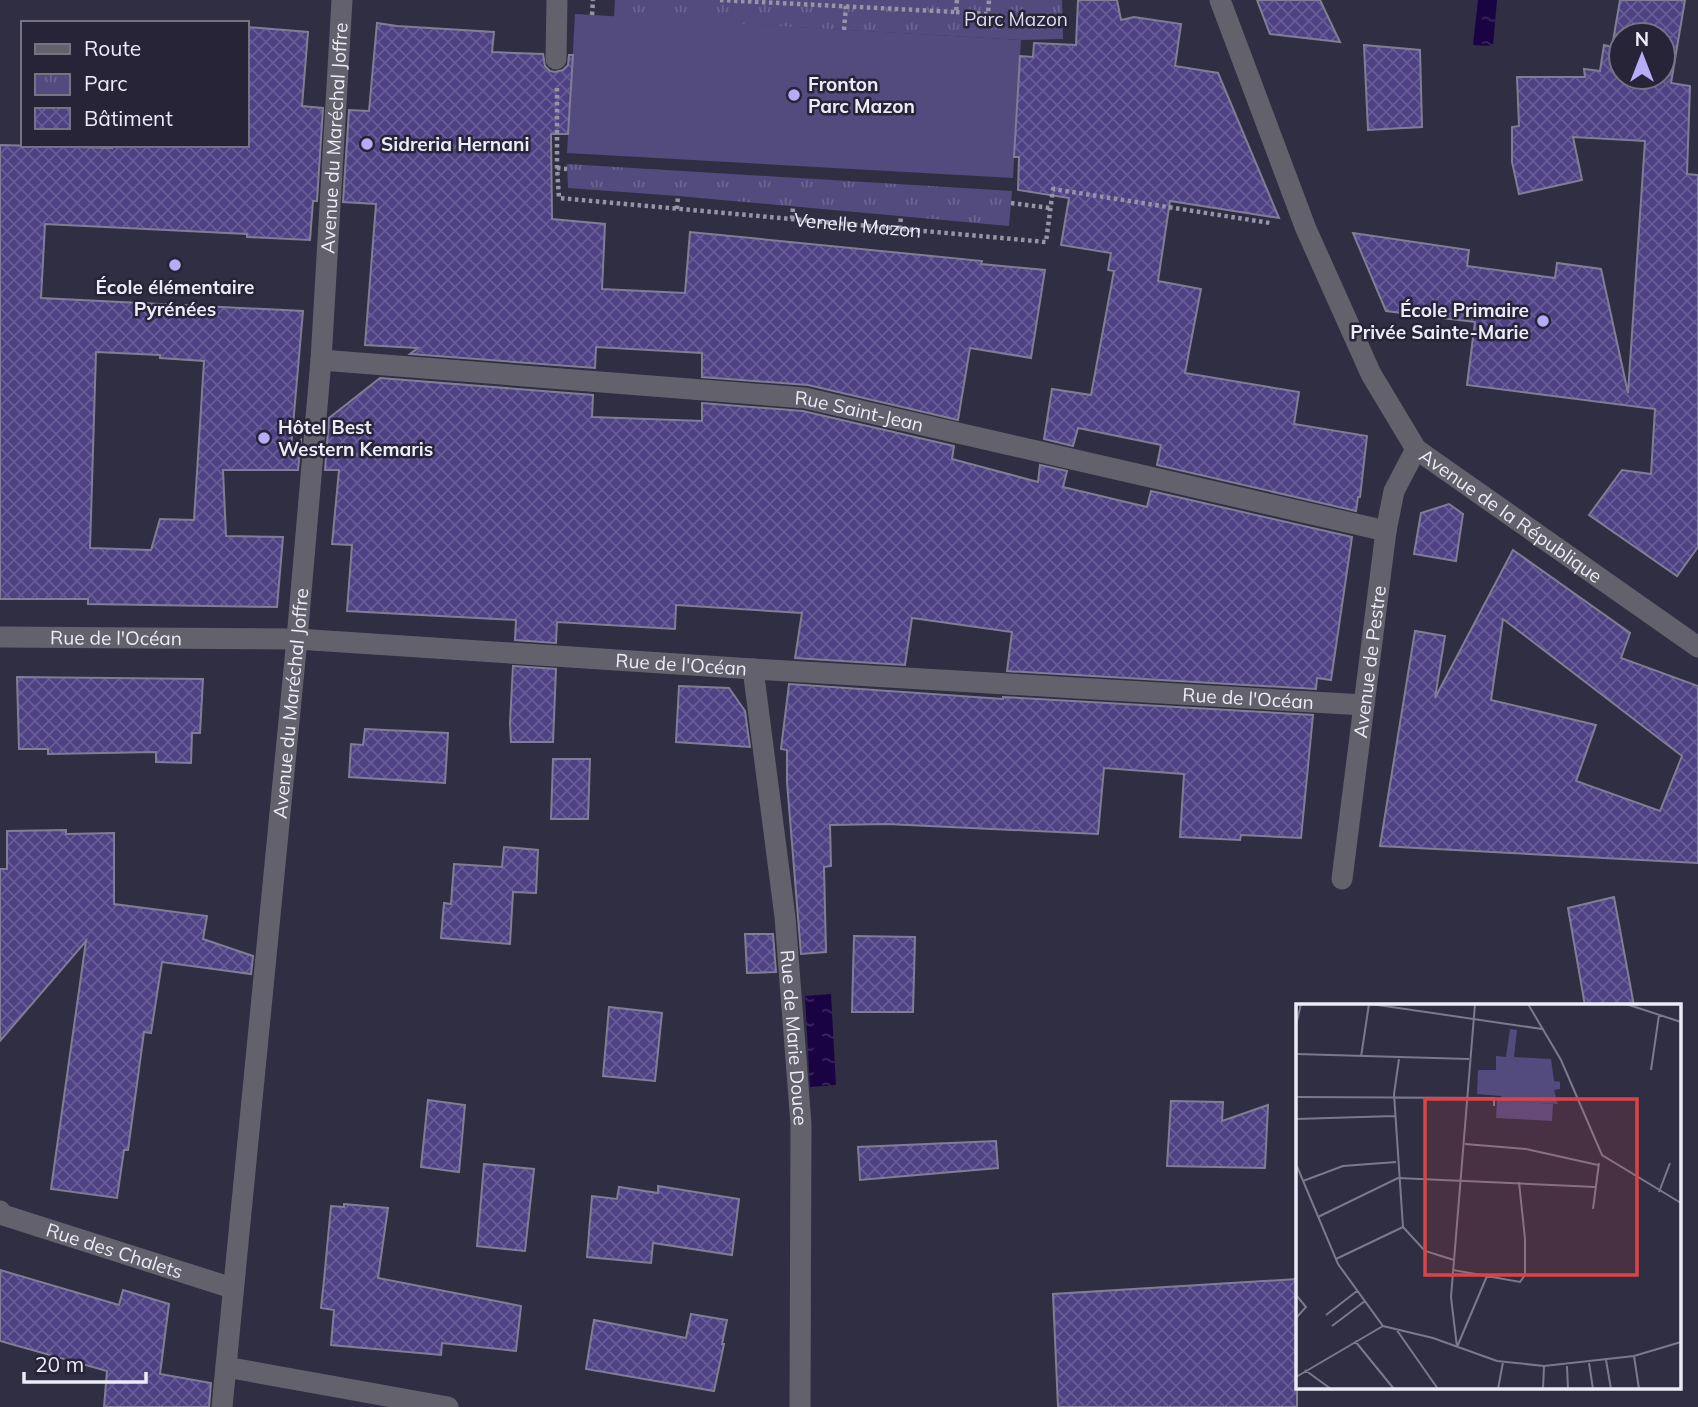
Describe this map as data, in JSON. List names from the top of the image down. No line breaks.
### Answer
{"streets":{"street":["Avenue du Maréchal Joffre","Rue Saint-Jean","Avenue de la République","Rue de l'Océan","Avenue de Pestre","Rue de Marie Douce","Rue des Chalets"],"path":["Venelle Mazon"]},"crossings":[["Avenue du Maréchal Joffre","Rue Saint-Jean"],["Avenue du Maréchal Joffre","Rue de l'Océan"],["Avenue du Maréchal Joffre","Rue des Chalets"],["Rue Saint-Jean","Avenue de Pestre"],["Avenue de la République","Avenue de Pestre"],["Rue de l'Océan","Avenue de Pestre"],["Rue de l'Océan","Rue de Marie Douce"]],"parks":["Parc Mazon"],"places":["Fronton Parc Mazon","Sidreria Hernani","École élémentaire Pyrénées","École Primaire Privée Sainte-Marie","Hôtel Best Western Kemaris"],"legend":["Route","Parc","Bâtiment"],"scale_bar":"20 m","north":"top"}
